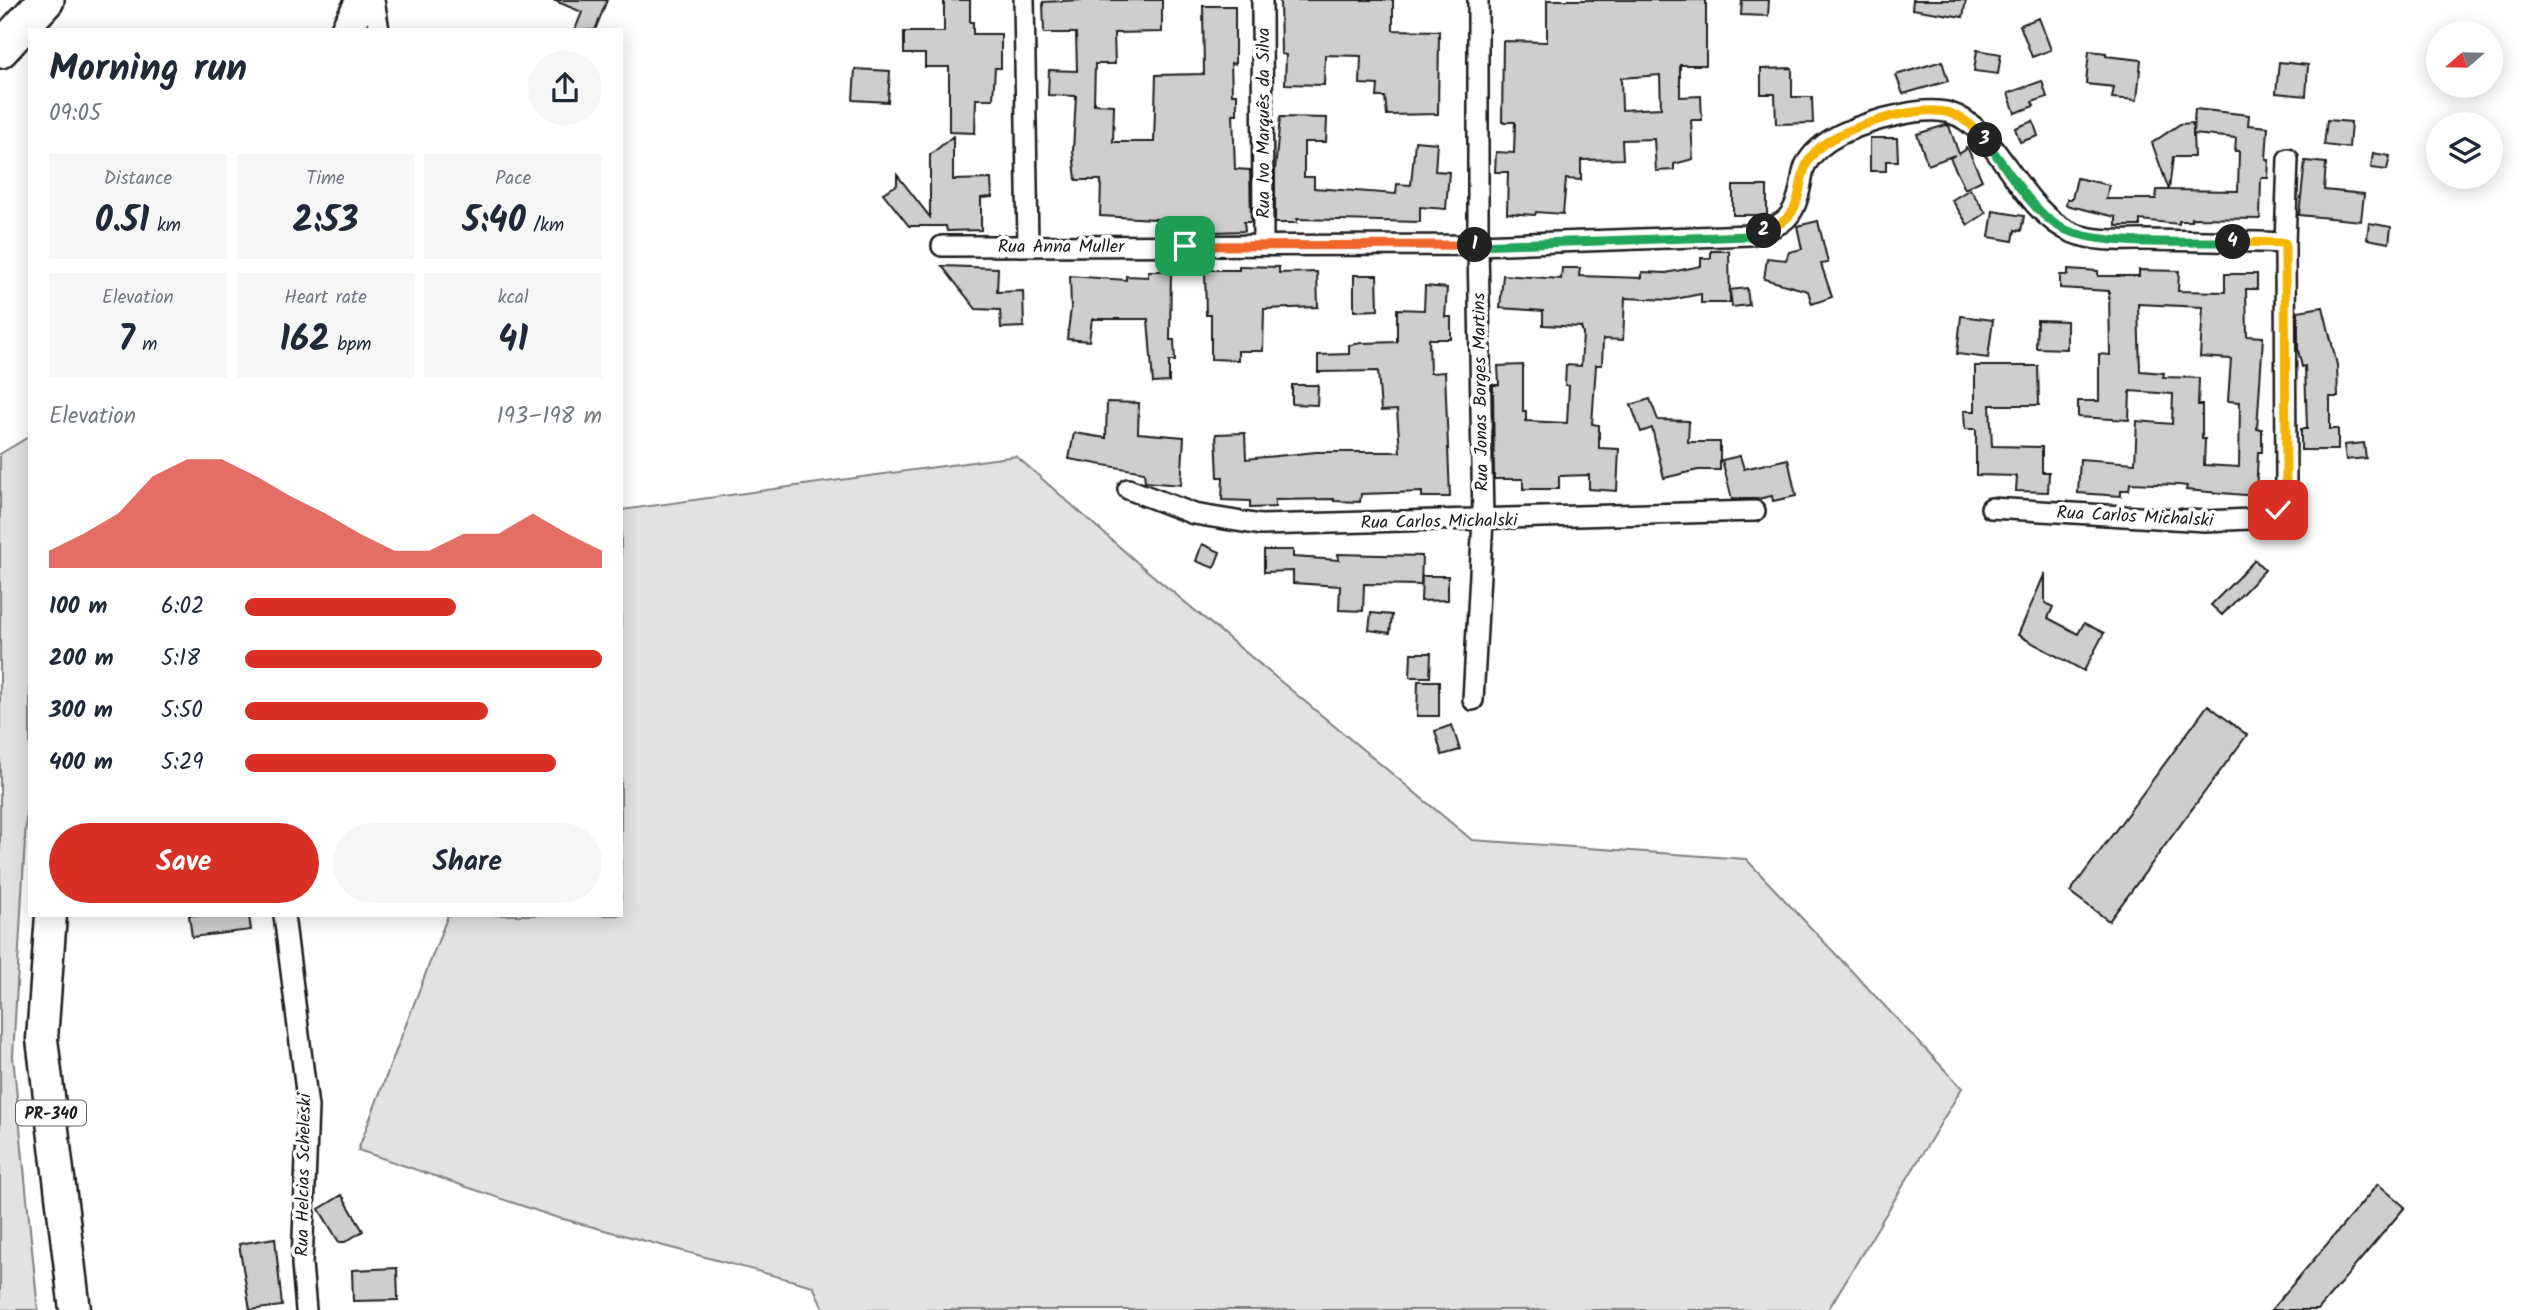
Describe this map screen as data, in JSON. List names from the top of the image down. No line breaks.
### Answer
{"streets":{"main road":["PR-340"],"street":["Rua Ivo Marquês da Silva","Rua Anna Muller","Rua Jonas Borges Martins","Rua Carlos Michalski","Rua Helcias Scheleski"]},"crossings":[["Rua Ivo Marquês da Silva","Rua Anna Muller"],["Rua Anna Muller","Rua Jonas Borges Martins"],["Rua Anna Muller","Rua Carlos Michalski"],["Rua Jonas Borges Martins","Rua Carlos Michalski"]],"north":"left","page":{"heading":["Morning run","09:05"],"pins":["3","2","4","1"],"stats":[["Distance","0.51 km"],["Time","2:53"],["Pace","5:40 /km"],["Elevation","7 m"],["Heart rate","162 bpm"],["kcal","41"]],"chart":["Elevation","193–198 m"],"list":[{"name":"100 m","note":"6:02"},{"name":"200 m","note":"5:18"},{"name":"300 m","note":"5:50"},{"name":"400 m","note":"5:29"}],"buttons":["Save","Share"]}}
